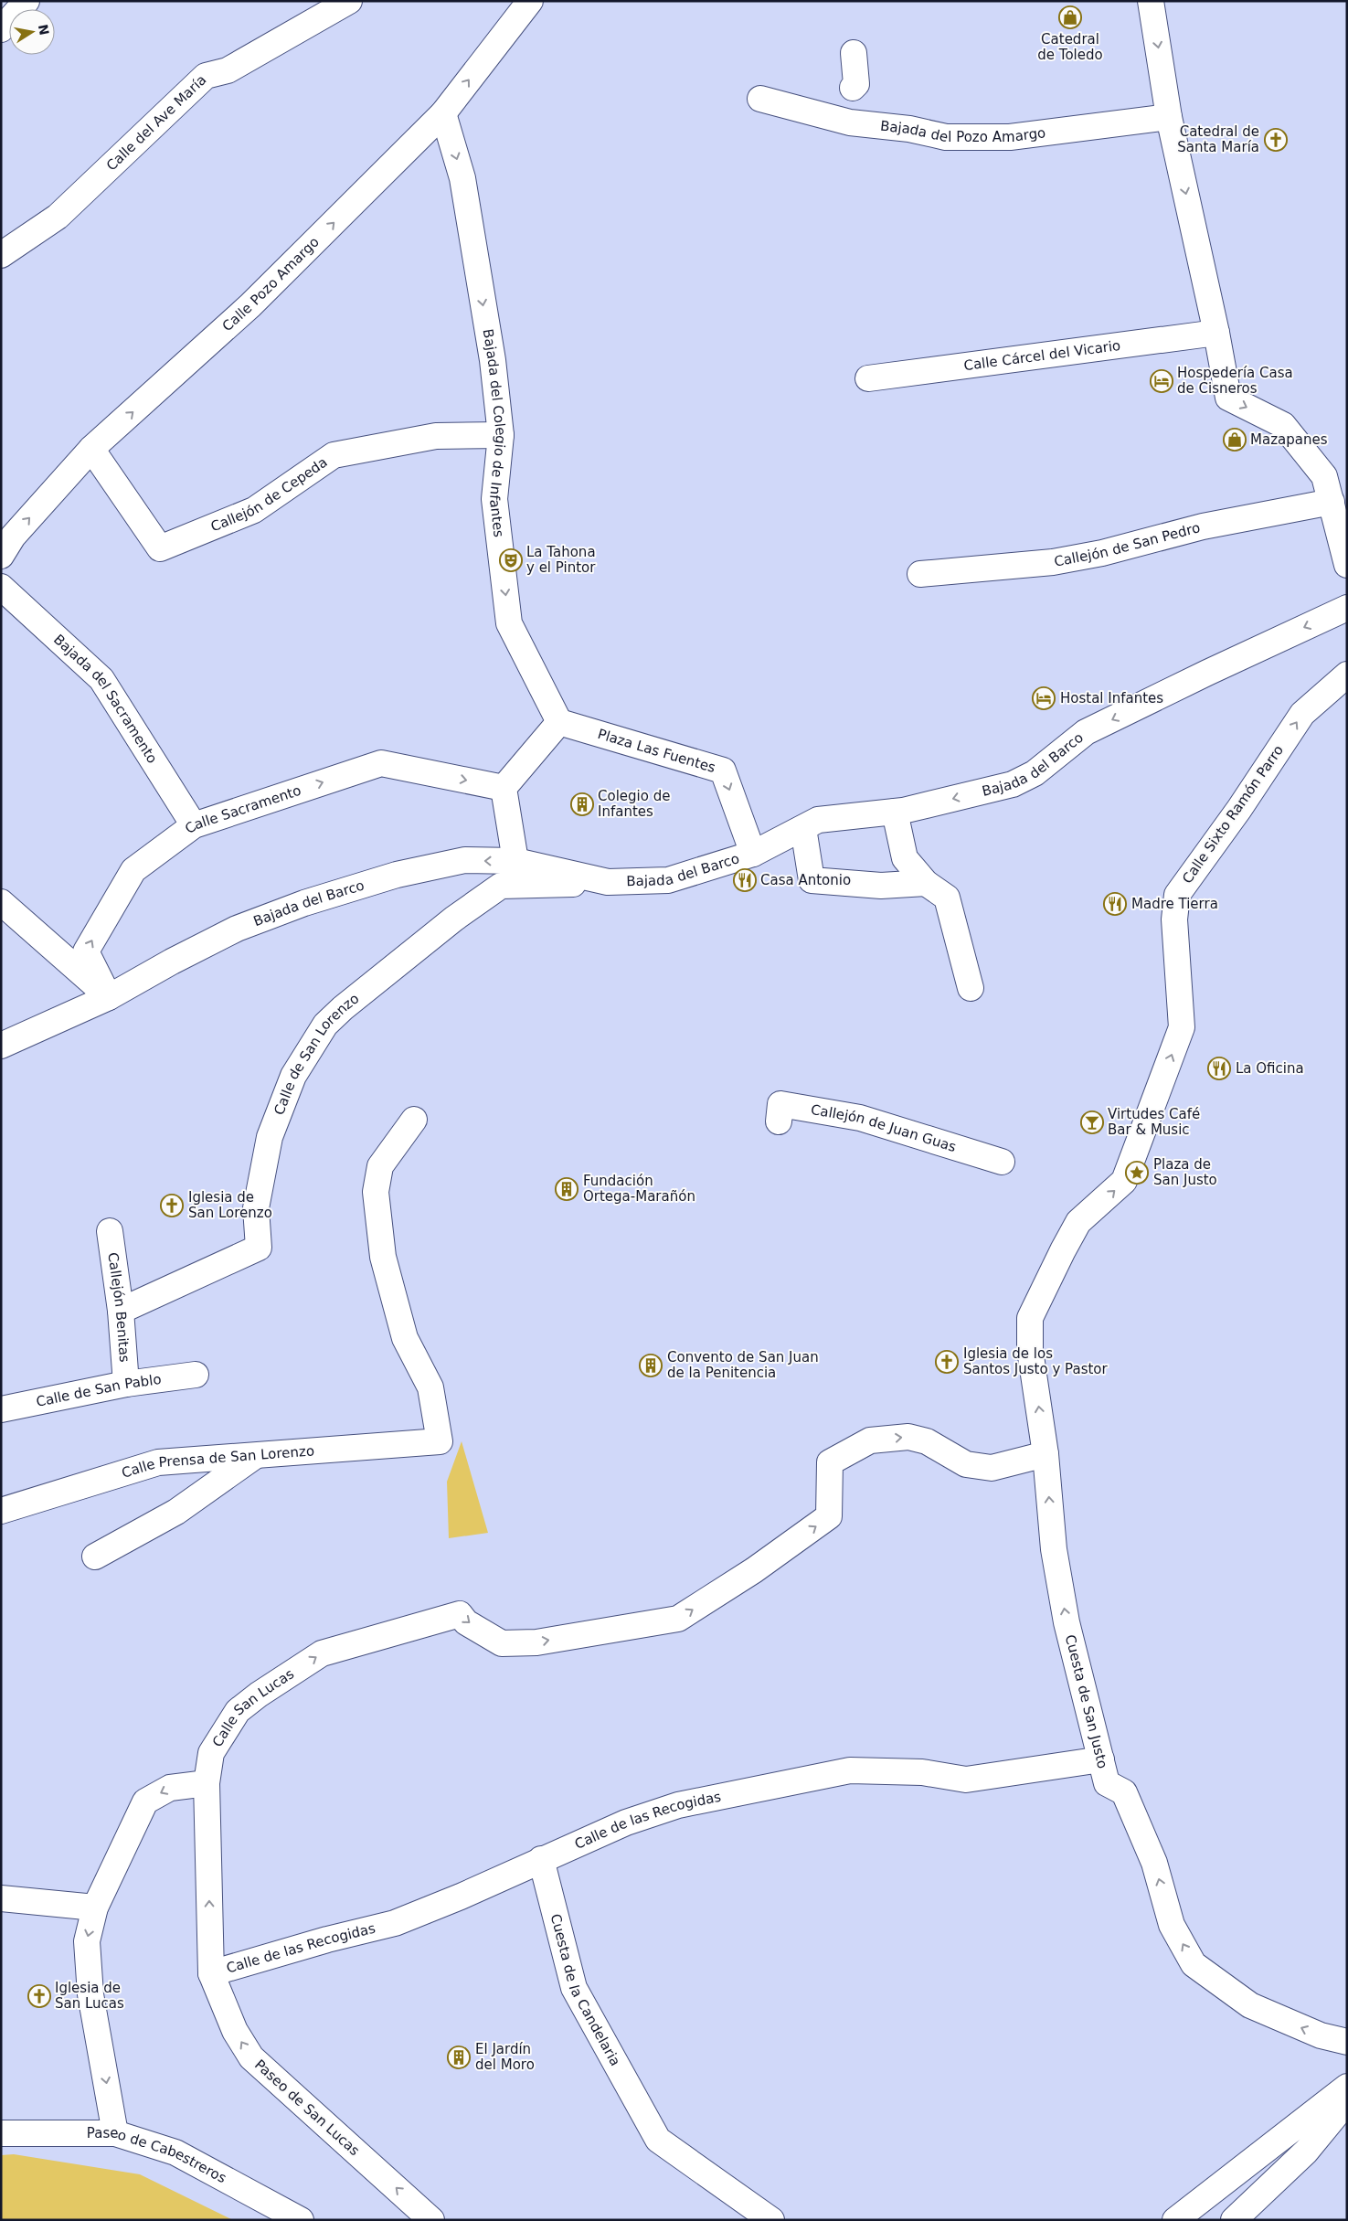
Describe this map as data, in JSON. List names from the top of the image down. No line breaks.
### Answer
{"streets":{"street":["Calle del Ave María","Bajada del Pozo Amargo","Calle Pozo Amargo","Calle Cárcel del Vicario","Bajada del Colegio de Infantes","Callejón de Cepeda","Callejón de San Pedro","Bajada del Sacramento","Plaza Las Fuentes","Bajada del Barco","Calle Sacramento","Calle Sixto Ramón Parro","Calle de San Lorenzo","Callejón de Juan Guas","Callejón Benitas","Calle de San Pablo","Calle Prensa de San Lorenzo","Cuesta de San Justo","Calle San Lucas","Calle de las Recogidas","Cuesta de la Candelaria","Paseo de San Lucas","Paseo de Cabestreros"]},"crossings":[["Calle Pozo Amargo","Bajada del Colegio de Infantes"],["Calle Pozo Amargo","Callejón de Cepeda"],["Bajada del Colegio de Infantes","Callejón de Cepeda"],["Bajada del Colegio de Infantes","Plaza Las Fuentes"],["Bajada del Sacramento","Calle Sacramento"],["Plaza Las Fuentes","Bajada del Barco"],["Bajada del Barco","Calle Sacramento"],["Bajada del Barco","Calle de San Lorenzo"],["Calle Sixto Ramón Parro","Cuesta de San Justo"],["Calle de San Lorenzo","Callejón Benitas"],["Callejón Benitas","Calle de San Pablo"],["Cuesta de San Justo","Calle San Lucas"],["Cuesta de San Justo","Calle de las Recogidas"],["Calle San Lucas","Paseo de San Lucas"],["Calle de las Recogidas","Cuesta de la Candelaria"],["Calle de las Recogidas","Paseo de San Lucas"]],"one_way":["Calle Pozo Amargo","Bajada del Colegio de Infantes","Plaza Las Fuentes","Bajada del Barco","Calle Sacramento","Calle Sixto Ramón Parro","Cuesta de San Justo","Calle San Lucas"],"places":{"shop":["Catedral de Toledo","Mazapanes"],"church":["Catedral de Santa María","Iglesia de San Lorenzo","Iglesia de los Santos Justo y Pastor","Iglesia de San Lucas"],"hotel":["Hospedería Casa de Cisneros","Hostal Infantes"],"theatre":["La Tahona y el Pintor"],"building":["Colegio de Infantes","Fundación Ortega-Marañón","Convento de San Juan de la Penitencia","El Jardín del Moro"],"restaurant":["Casa Antonio","Madre Tierra","La Oficina"],"bar":["Virtudes Café Bar & Music"],"place":["Plaza de San Justo"]},"north":"right"}
